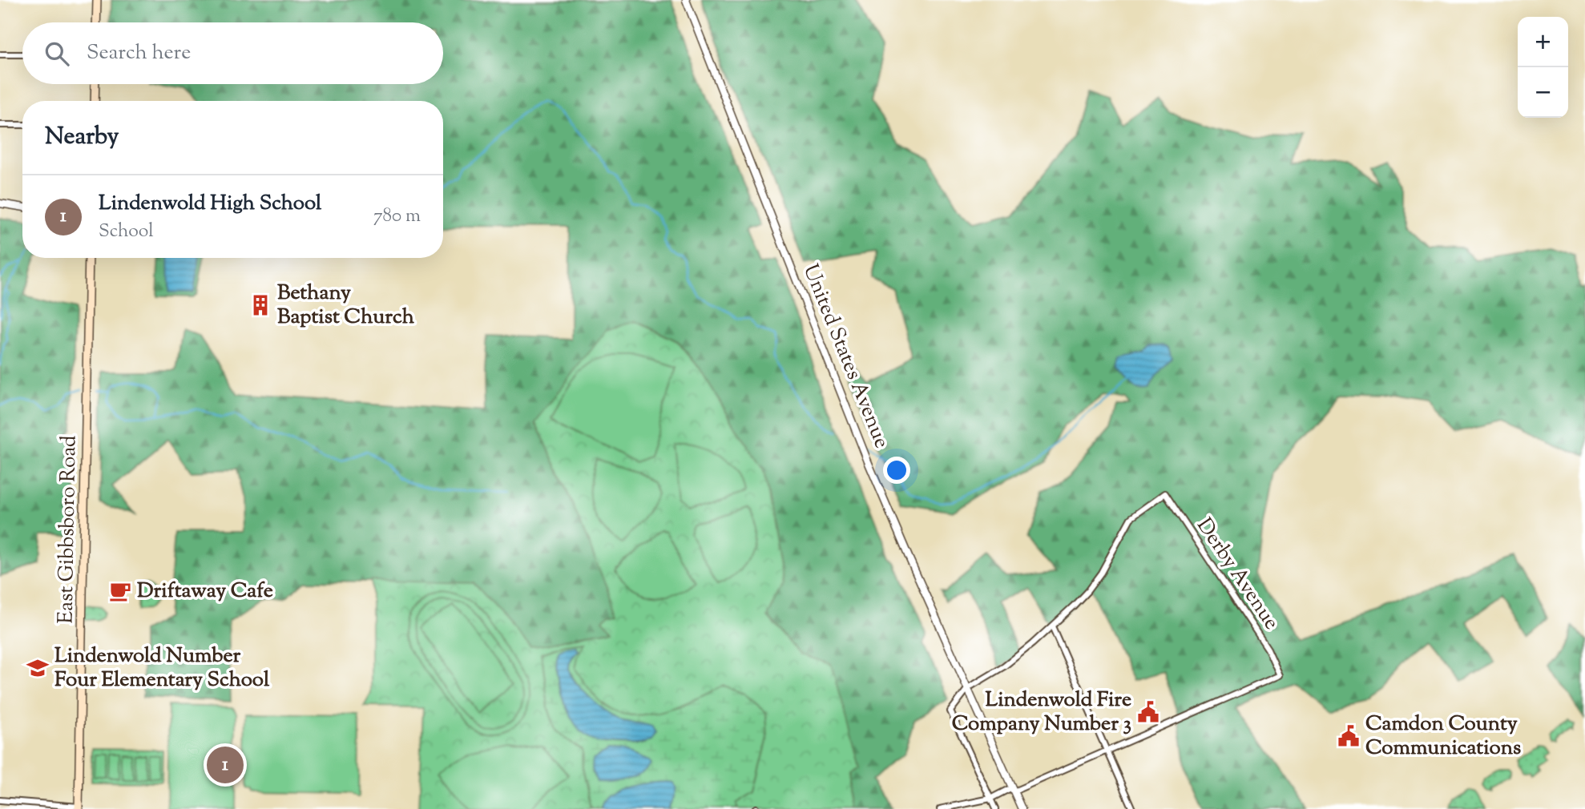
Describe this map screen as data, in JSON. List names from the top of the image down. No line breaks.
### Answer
{"streets":{"main road":["East Gibbsboro Road"],"street":["United States Avenue","Derby Avenue"]},"places":{"building":["Bethany Baptist Church"],"cafe":["Driftaway Cafe"],"school or university":["Lindenwold Number Four Elementary School"],"public building":["Lindenwold Fire Company Number 3","Camdon County Communications"]},"page":{"map_buttons":["+","−"],"search":"Search here","heading":"Nearby","list":[{"mark":"1","name":"Lindenwold High School","note":"School","value":"780 m"}],"pins":"1"}}
